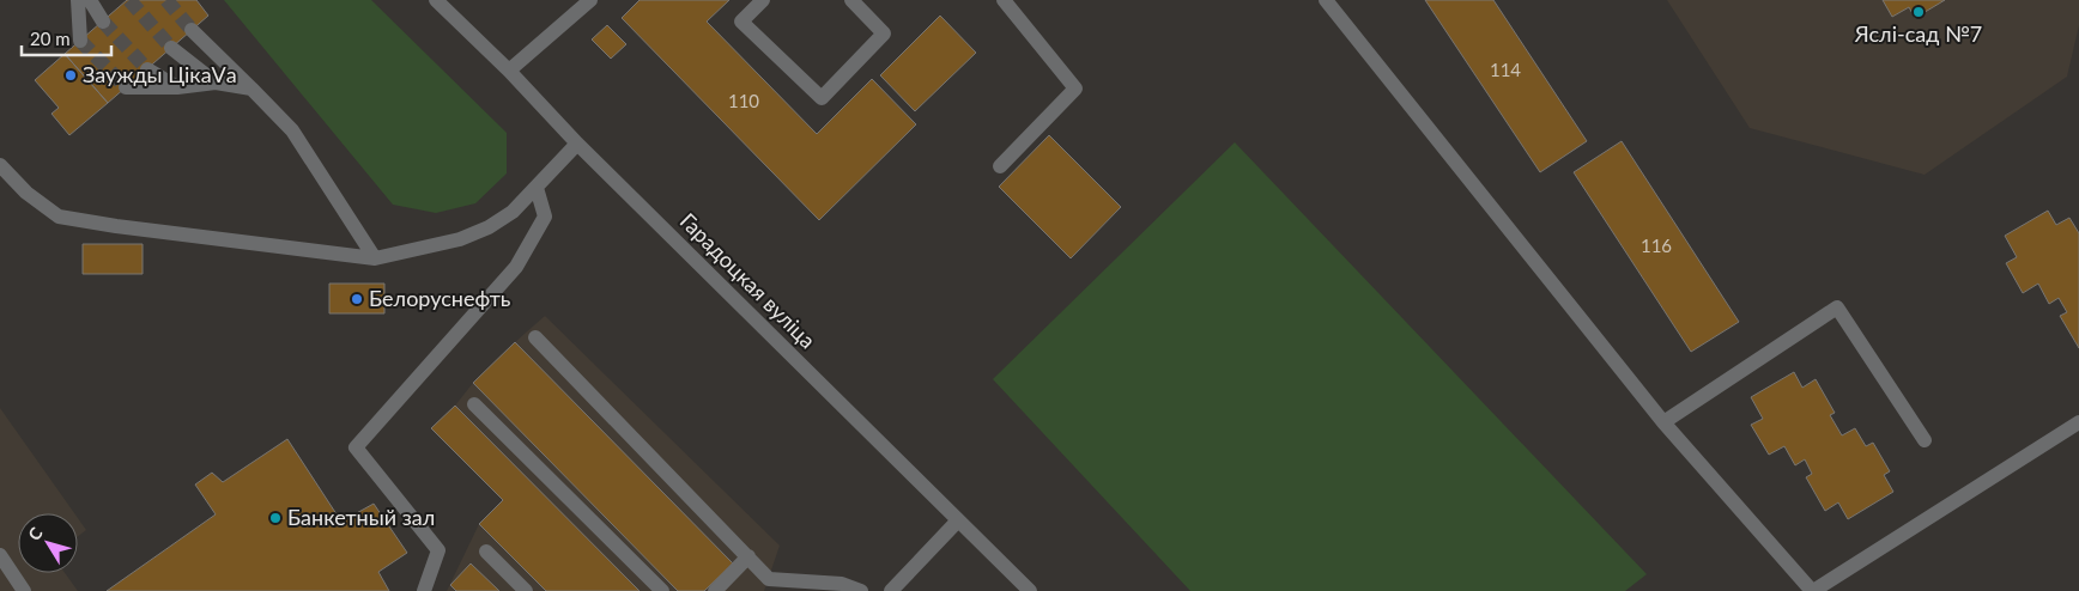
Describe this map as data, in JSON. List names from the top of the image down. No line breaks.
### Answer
{"streets":{"street":["Гарадоцкая вуліца"]},"places":["Яслі-сад №7","Заужды ЦікаVа","Белоруснефть","Банкетный зал"],"house_numbers":["114","110","116"],"scale_bar":"20 m","north":"top left"}
